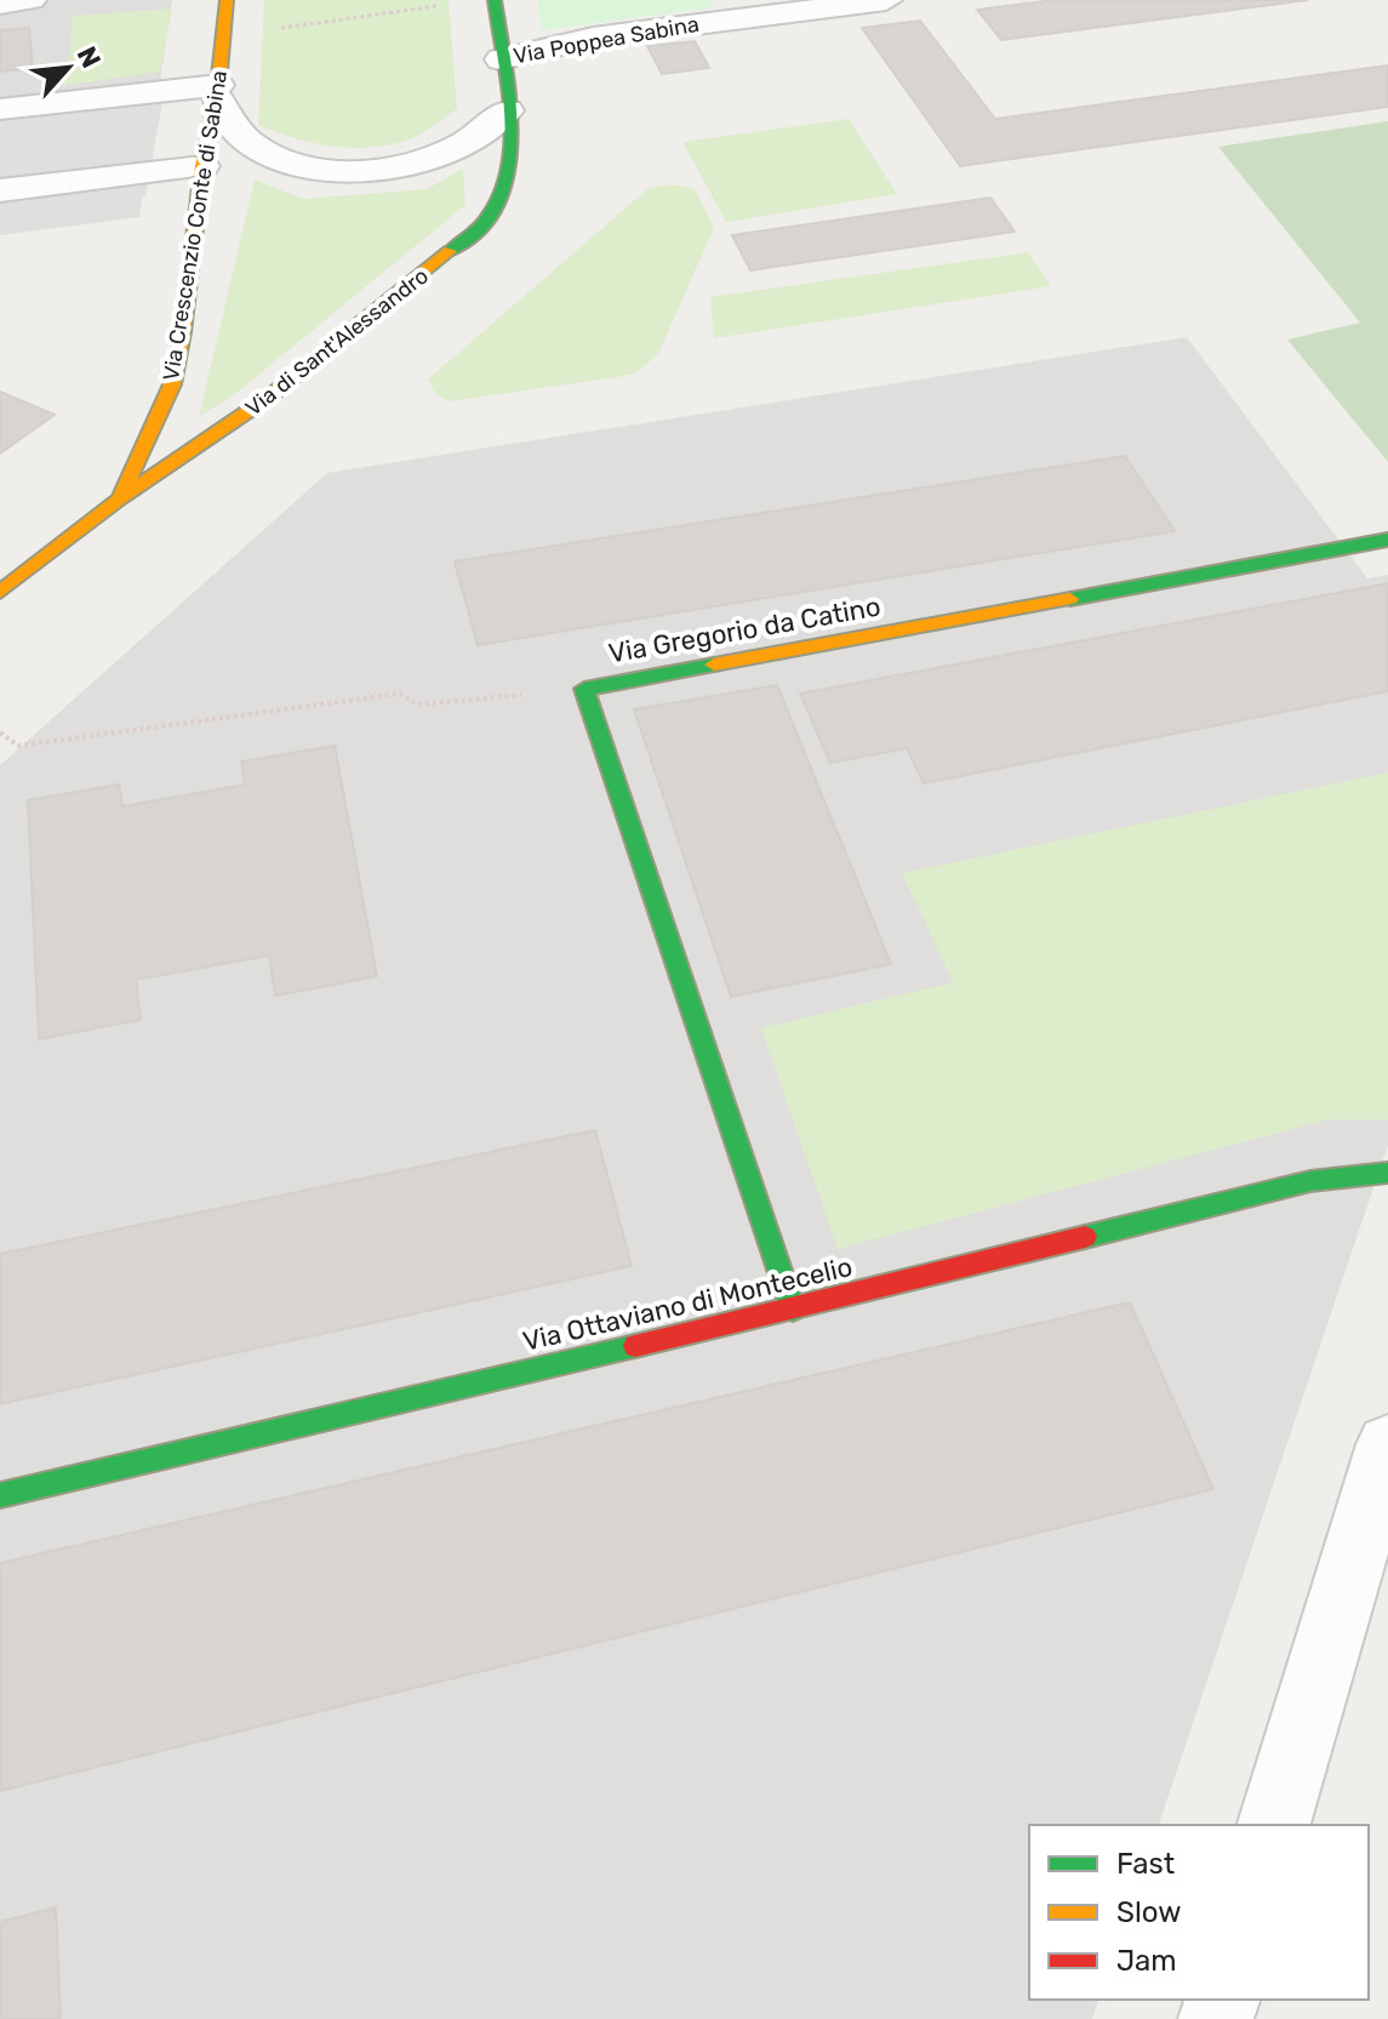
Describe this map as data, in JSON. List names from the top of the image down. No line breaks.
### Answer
{"streets":{"street":["Via Poppea Sabina","Via Crescenzio Conte di Sabina","Via di Sant'Alessandro","Via Gregorio da Catino","Via Ottaviano di Montecelio"]},"crossings":[["Via Poppea Sabina","Via di Sant'Alessandro"],["Via Crescenzio Conte di Sabina","Via di Sant'Alessandro"],["Via Gregorio da Catino","Via Ottaviano di Montecelio"]],"legend":["Fast","Slow","Jam"],"north":"top right"}
